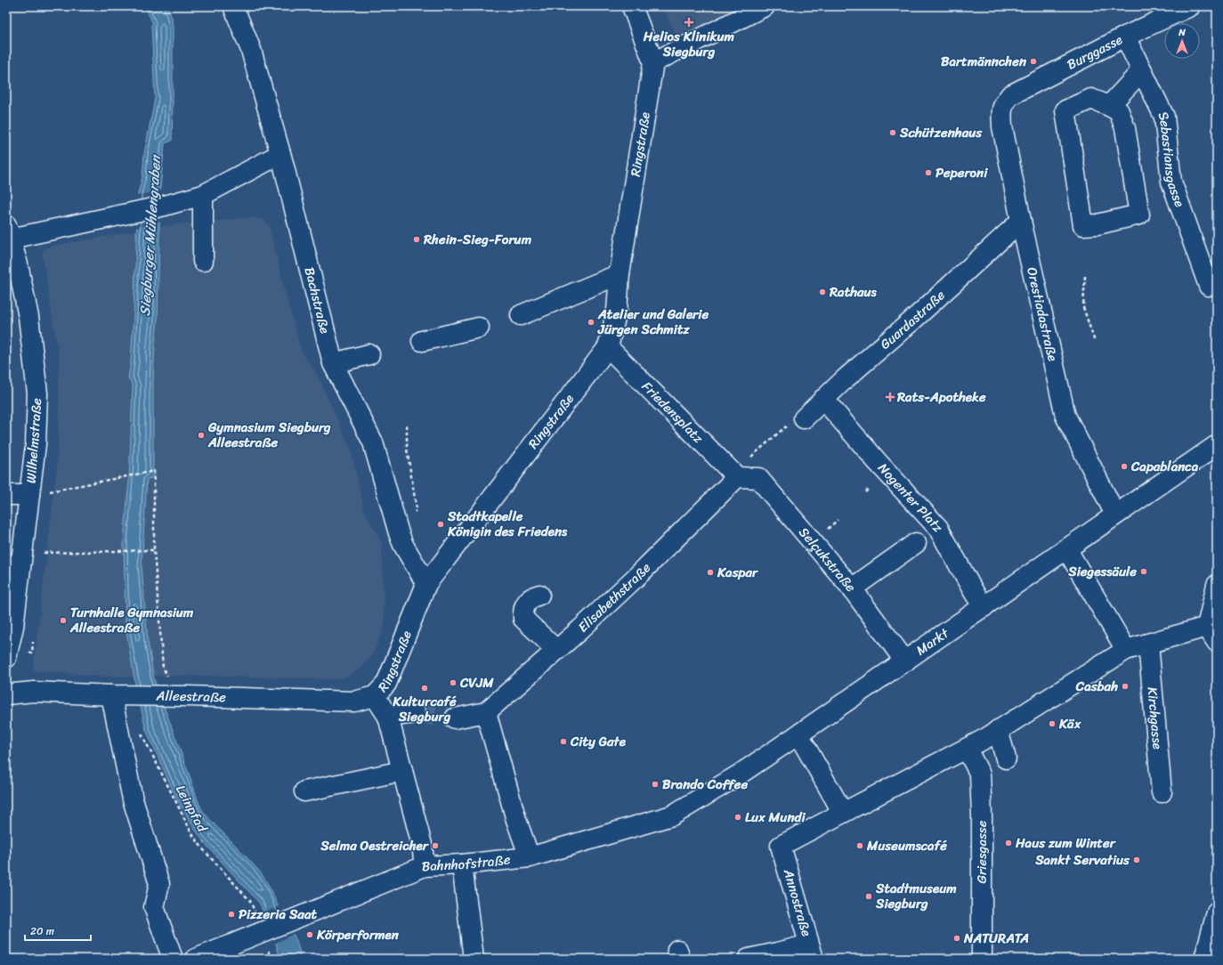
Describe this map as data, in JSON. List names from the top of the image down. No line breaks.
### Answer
{"streets":{"street":["Burggasse","Ringstraße","Sebastiansgasse","Bachstraße","Orestiadastraße","Guardastraße","Friedensplatz","Wilhelmstraße","Nogenter Platz","Selçukstraße","Elisabethstraße","Markt","Alleestraße","Kirchgasse","Griesgasse","Bahnhofstraße","Annostraße"],"path":["Leinpfad"]},"crossings":[["Burggasse","Sebastiansgasse"],["Burggasse","Orestiadastraße"],["Ringstraße","Bachstraße"],["Ringstraße","Friedensplatz"],["Ringstraße","Alleestraße"],["Ringstraße","Bahnhofstraße"],["Orestiadastraße","Guardastraße"],["Orestiadastraße","Markt"],["Guardastraße","Nogenter Platz"],["Friedensplatz","Selçukstraße"],["Friedensplatz","Elisabethstraße"],["Nogenter Platz","Markt"],["Selçukstraße","Elisabethstraße"],["Selçukstraße","Markt"],["Markt","Bahnhofstraße"]],"water":["Siegburger Mühlengraben"],"places":{"health":["Helios Klinikum Siegburg","Rats-Apotheke"],"other":["Bartmännchen","Schützenhaus","Peperoni","Rhein-Sieg-Forum","Rathaus","Atelier und Galerie Jürgen Schmitz","Gymnasium Siegburg Alleestraße","Capablanca","Stadtkapelle Königin des Friedens","Siegessäule","Kaspar","Turnhalle Gymnasium Alleestraße","CVJM","Casbah","Kulturcafé Siegburg","Käx","City Gate","Brando Coffee","Lux Mundi","Haus zum Winter","Selma Oestreicher","Museumscafé","Sankt Servatius","Stadtmuseum Siegburg","Pizzeria Saat","Körperformen","NATURATA"]},"scale_bar":"20 m","north":"top"}
